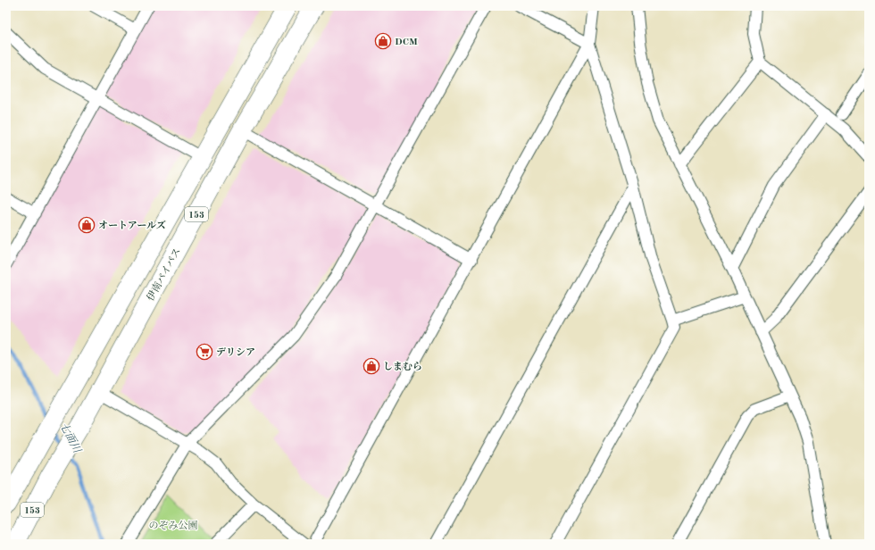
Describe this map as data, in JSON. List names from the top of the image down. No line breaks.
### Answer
{"streets":{"highway":["153","伊南バイパス"]},"water":["七面川"],"parks":["のぞみ公園"],"places":{"shop":["DCM","オートアールズ","しまむら"],"supermarket":["デリシア"]}}
